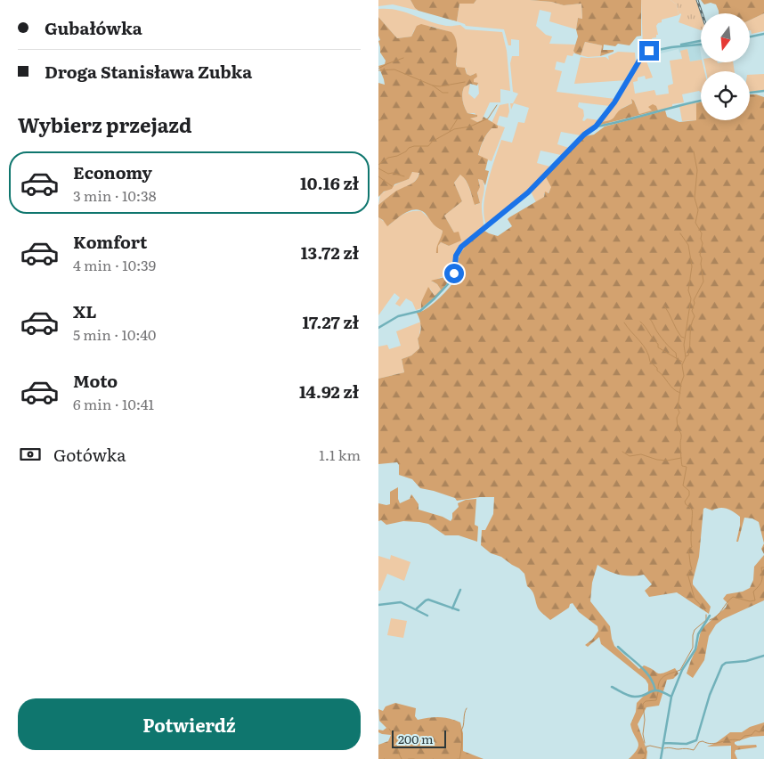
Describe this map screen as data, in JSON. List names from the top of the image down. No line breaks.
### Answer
{"scale_bar":"200 m","north":"bottom","page":{"banner":["Gubałówka","Droga Stanisława Zubka"],"heading":"Wybierz przejazd","list":[{"name":"Economy","note":"3 min · 10:38","value":"10.16 zł"},{"name":"Komfort","note":"4 min · 10:39","value":"13.72 zł"},{"name":"XL","note":"5 min · 10:40","value":"17.27 zł"},{"name":"Moto","note":"6 min · 10:41","value":"14.92 zł"}],"pay":["Gotówka","1.1 km"],"buttons":"Potwierdź","scale":"200 m"}}
